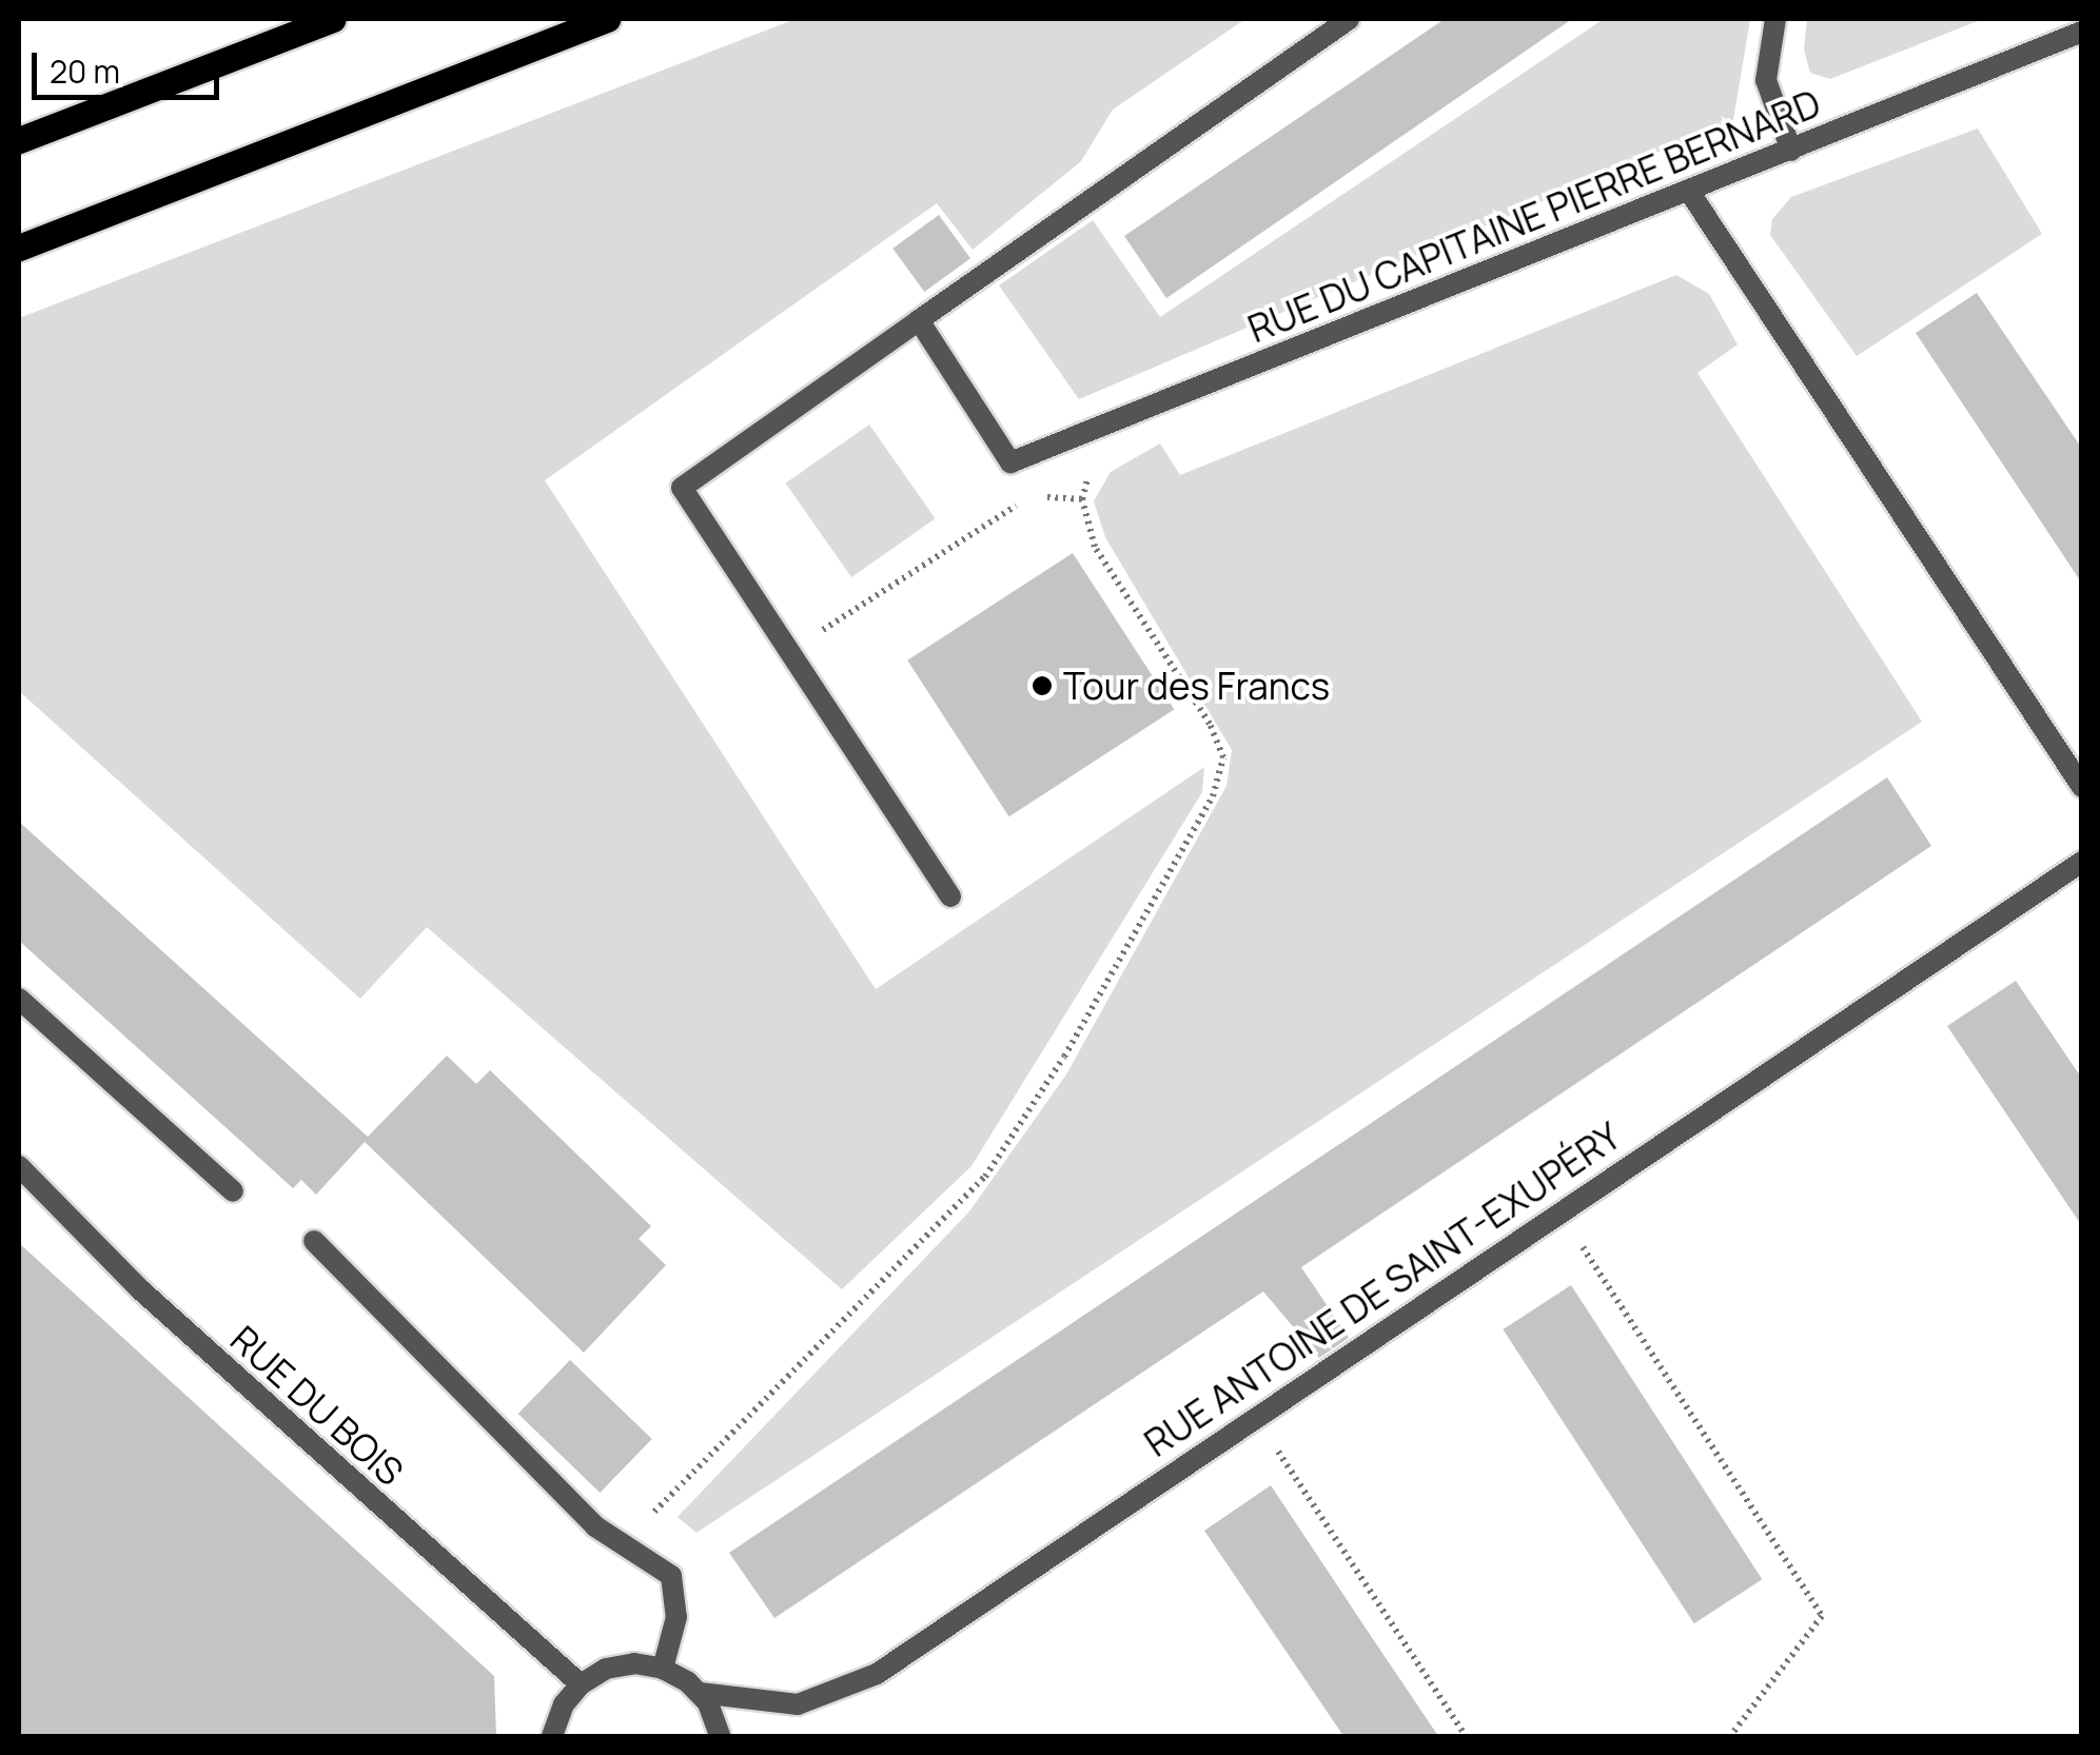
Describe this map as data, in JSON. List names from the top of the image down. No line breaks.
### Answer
{"streets":{"street":["RUE DU CAPITAINE PIERRE BERNARD","RUE ANTOINE DE SAINT-EXUPÉRY","RUE DU BOIS"]},"places":["Tour des Francs"],"scale_bar":"20 m"}
